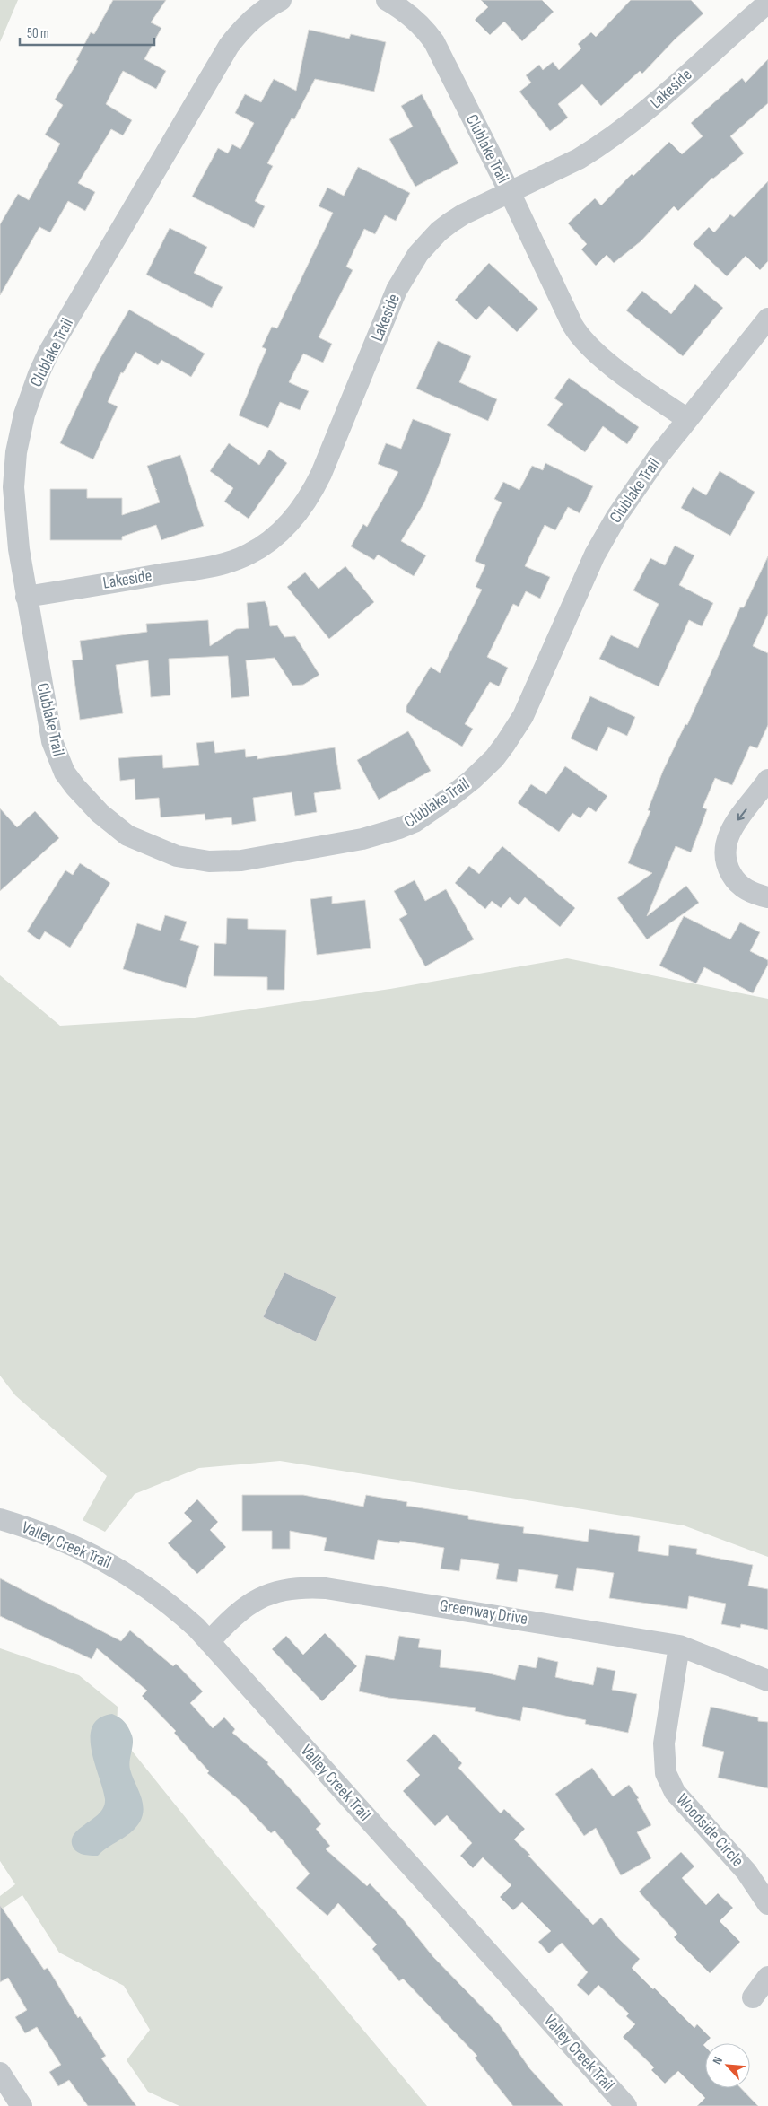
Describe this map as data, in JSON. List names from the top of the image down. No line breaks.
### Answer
{"streets":{"street":["Lakeside","Clublake Trail","Valley Creek Trail","Greenway Drive","Woodside Circle"]},"crossings":[["Lakeside","Clublake Trail"],["Valley Creek Trail","Greenway Drive"],["Greenway Drive","Woodside Circle"]],"scale_bar":"50 m","north":"top left"}
